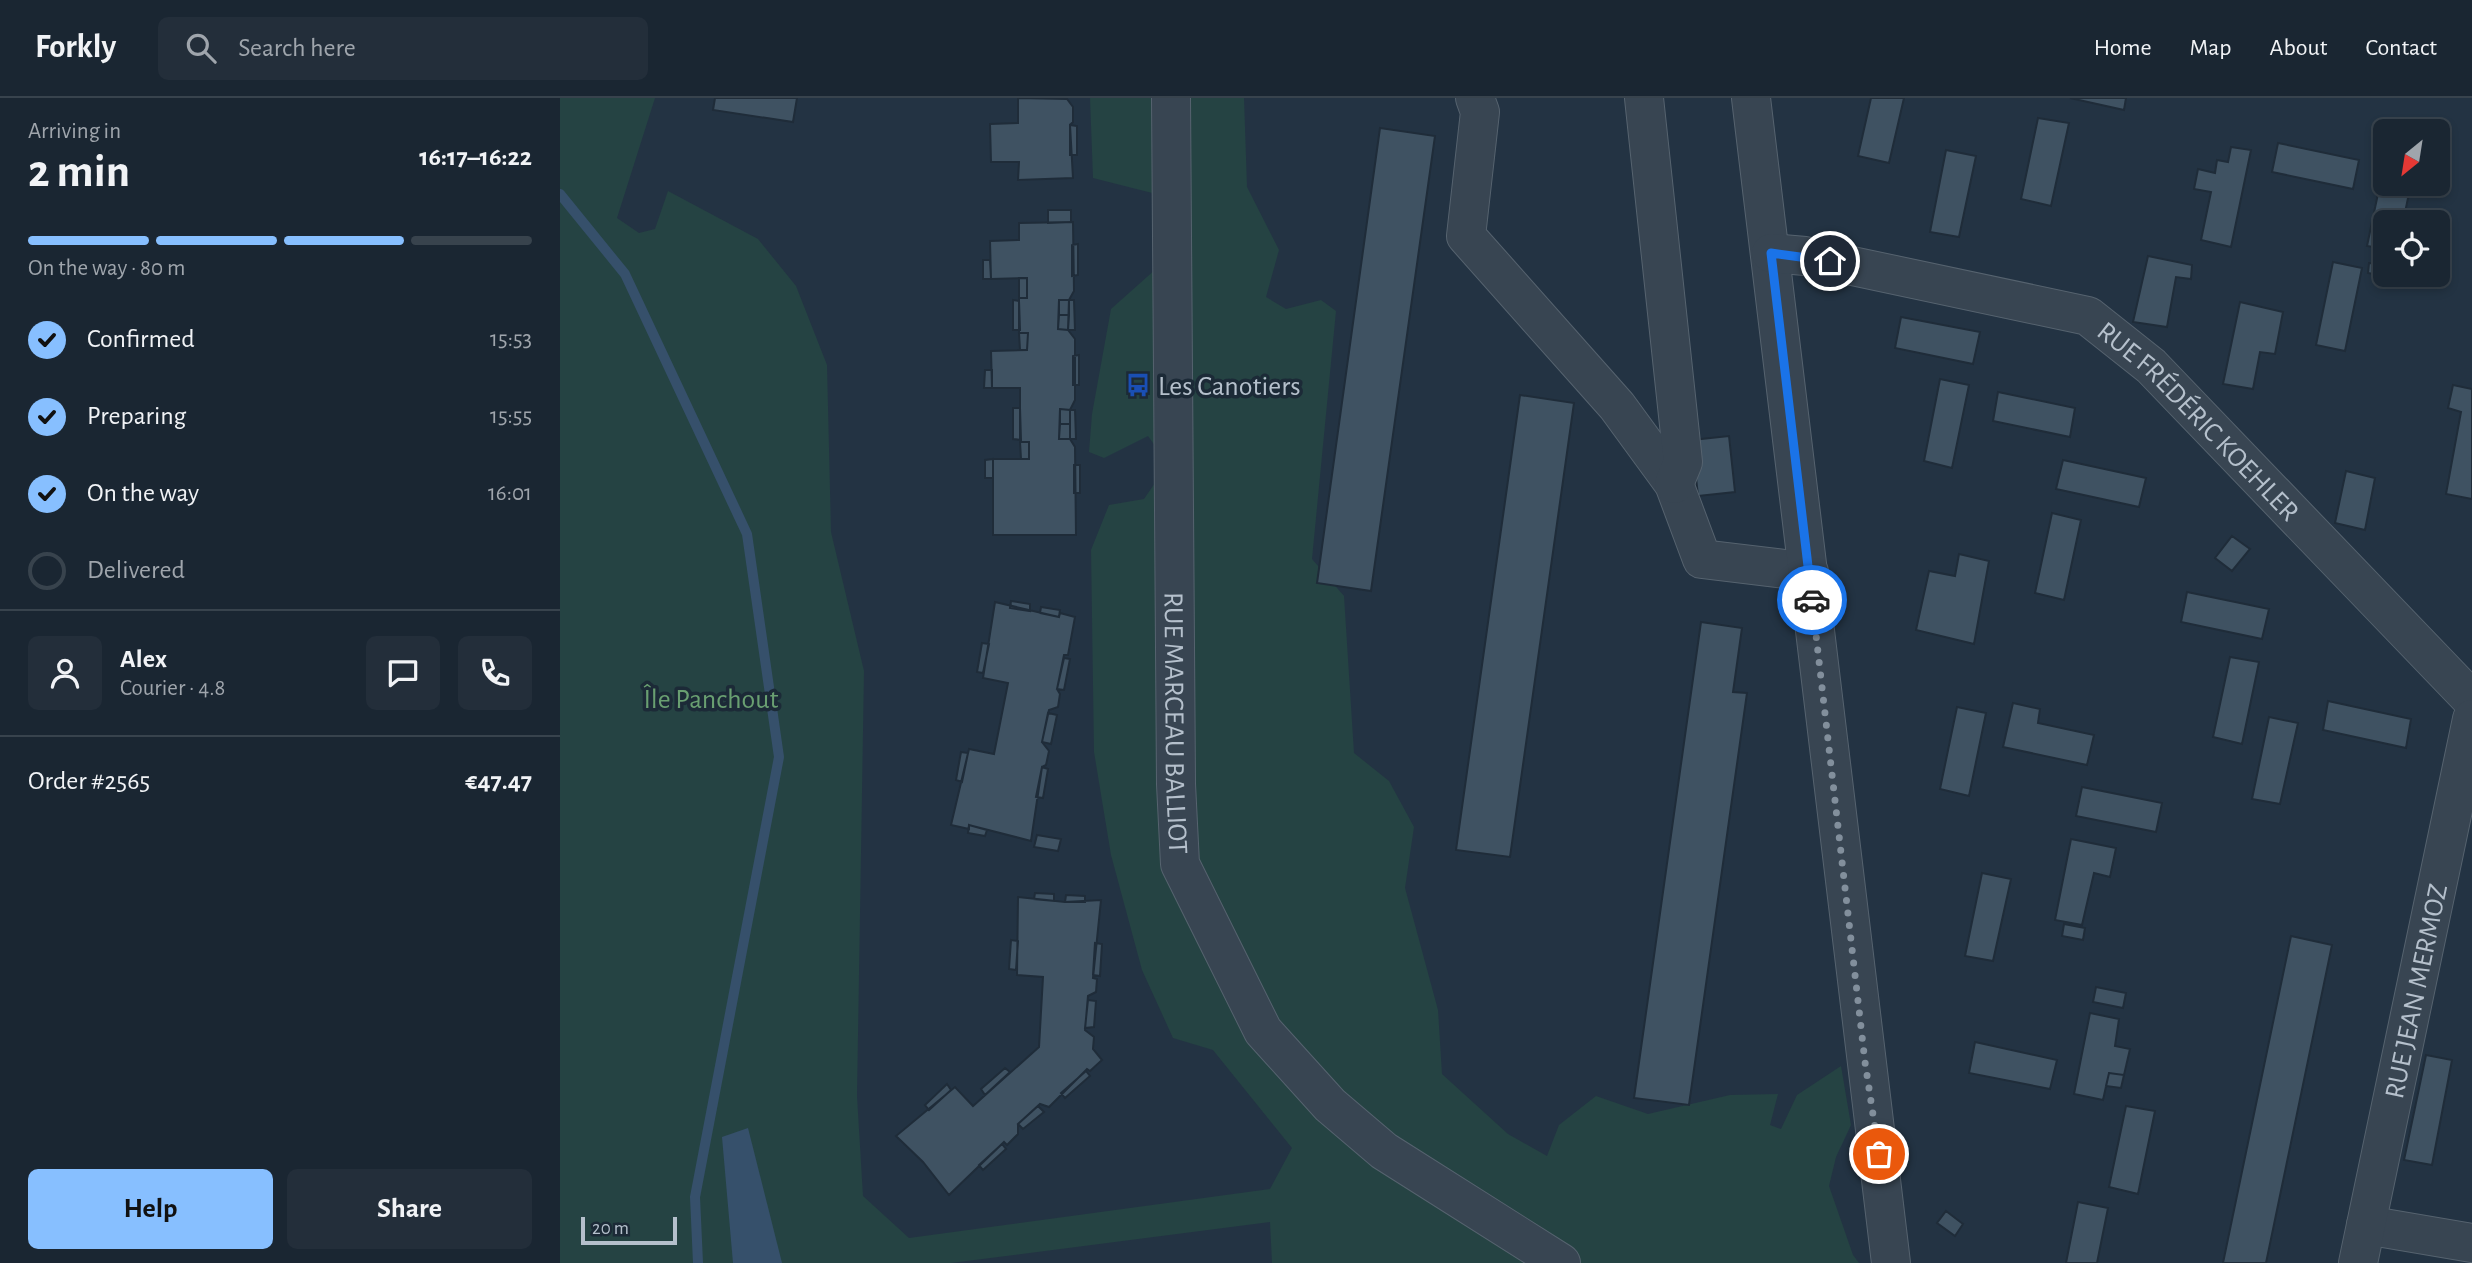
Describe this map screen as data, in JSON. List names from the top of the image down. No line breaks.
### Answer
{"streets":{"street":["RUE FRÉDÉRIC KOEHLER","RUE MARCEAU BALLIOT","RUE JEAN MERMOZ"]},"parks":["Île Panchout"],"places":{"bus stop":["Les Canotiers"]},"scale_bar":"20 m","north":"bottom left","page":{"header":"Forkly","search":"Search here","nav":["Home","Map","About","Contact"],"heading":["2 min","Arriving in","16:17–16:22"],"panel":["Alex","Courier · 4.8","Order #2565","€47.47"],"bar":"On the way · 80 m","list":[["Confirmed","15:53"],["Preparing","15:55"],["On the way","16:01"],"Delivered"],"buttons":["Help","Share"],"scale":"20 m"}}
